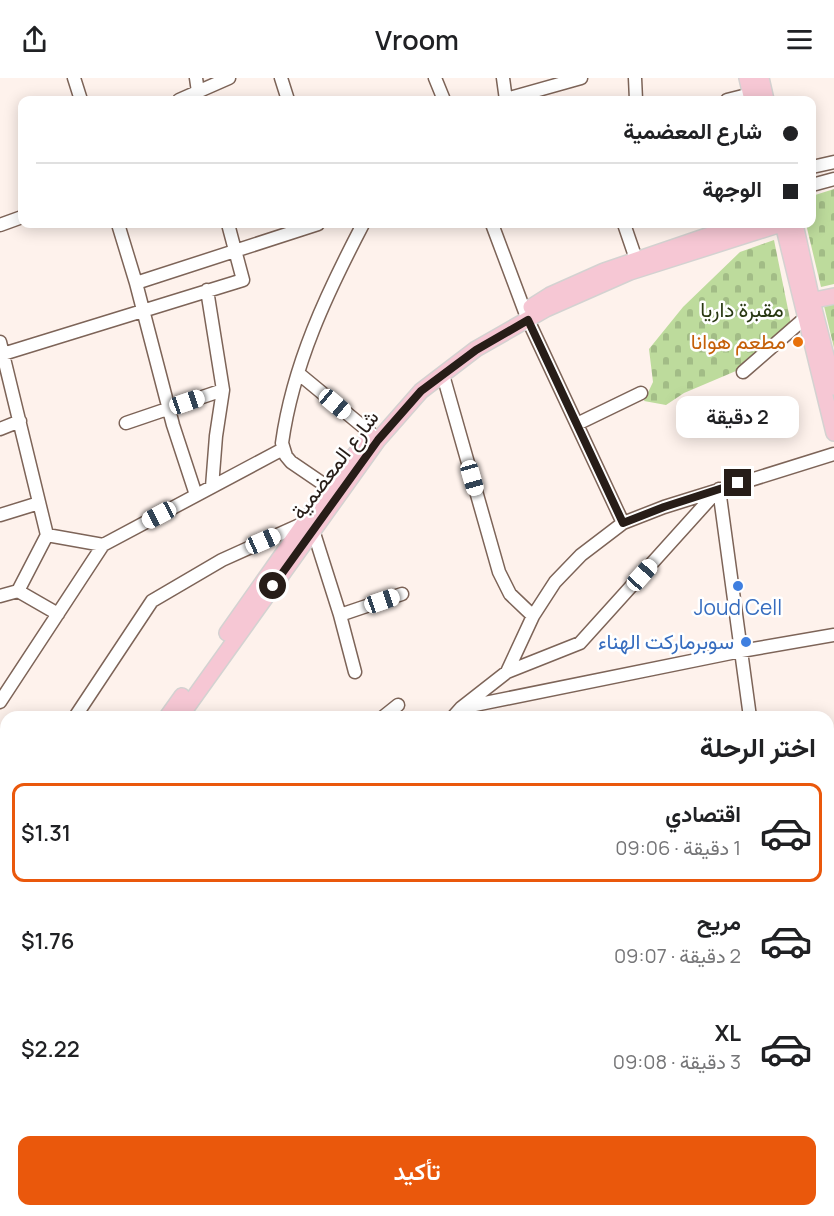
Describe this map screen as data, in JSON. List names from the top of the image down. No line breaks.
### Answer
{"streets":{"main road":["شارع المعضمية"]},"parks":["مقبرة داريا"],"places":["مطعم هوانا","Joud Cell","سوبرماركت الهناء"],"page":{"header":"Vroom","banner":["شارع المعضمية","الوجهة"],"bubble":"2 دقيقة","heading":"اختر الرحلة","list":[{"name":"اقتصادي","note":"1 دقيقة · 09:06","value":"$1.31"},{"name":"مريح","note":"2 دقيقة · 09:07","value":"$1.76"},{"name":"XL","note":"3 دقيقة · 09:08","value":"$2.22"}],"buttons":"تأكيد"}}
